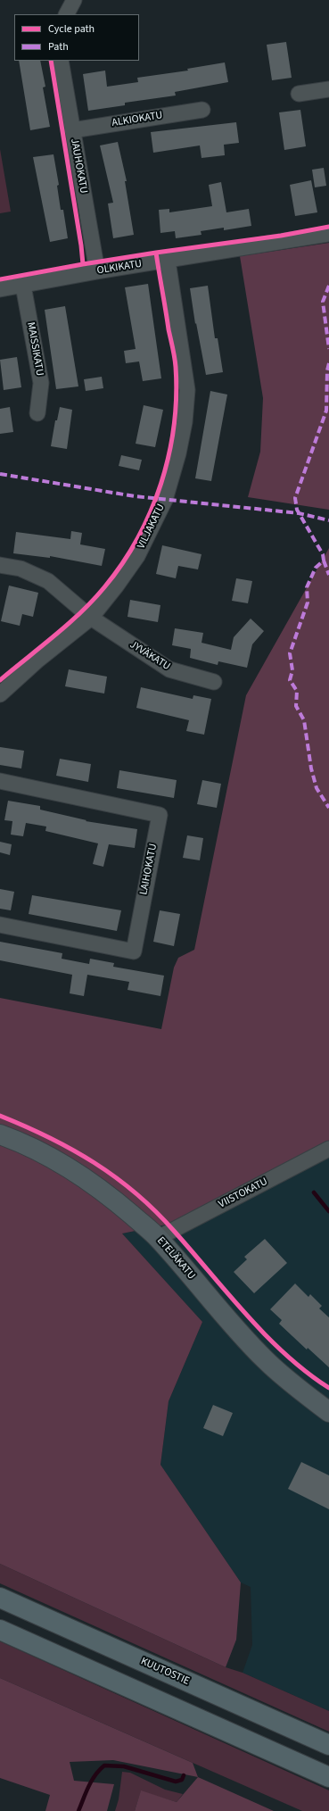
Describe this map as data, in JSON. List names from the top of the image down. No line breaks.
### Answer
{"streets":{"highway":["KUUTOSTIE"],"main road":["ETELÄKATU"],"street":["ALKIOKATU","JAUHOKATU","OLKIKATU","MAISSIKATU","VILJAKATU","JYVÄKATU","LAIHOKATU","VIISTOKATU"]},"crossings":[["ALKIOKATU","JAUHOKATU"],["JAUHOKATU","OLKIKATU"],["OLKIKATU","MAISSIKATU"],["OLKIKATU","VILJAKATU"],["VILJAKATU","JYVÄKATU"],["VIISTOKATU","ETELÄKATU"]],"legend":["Cycle path","Path"]}
